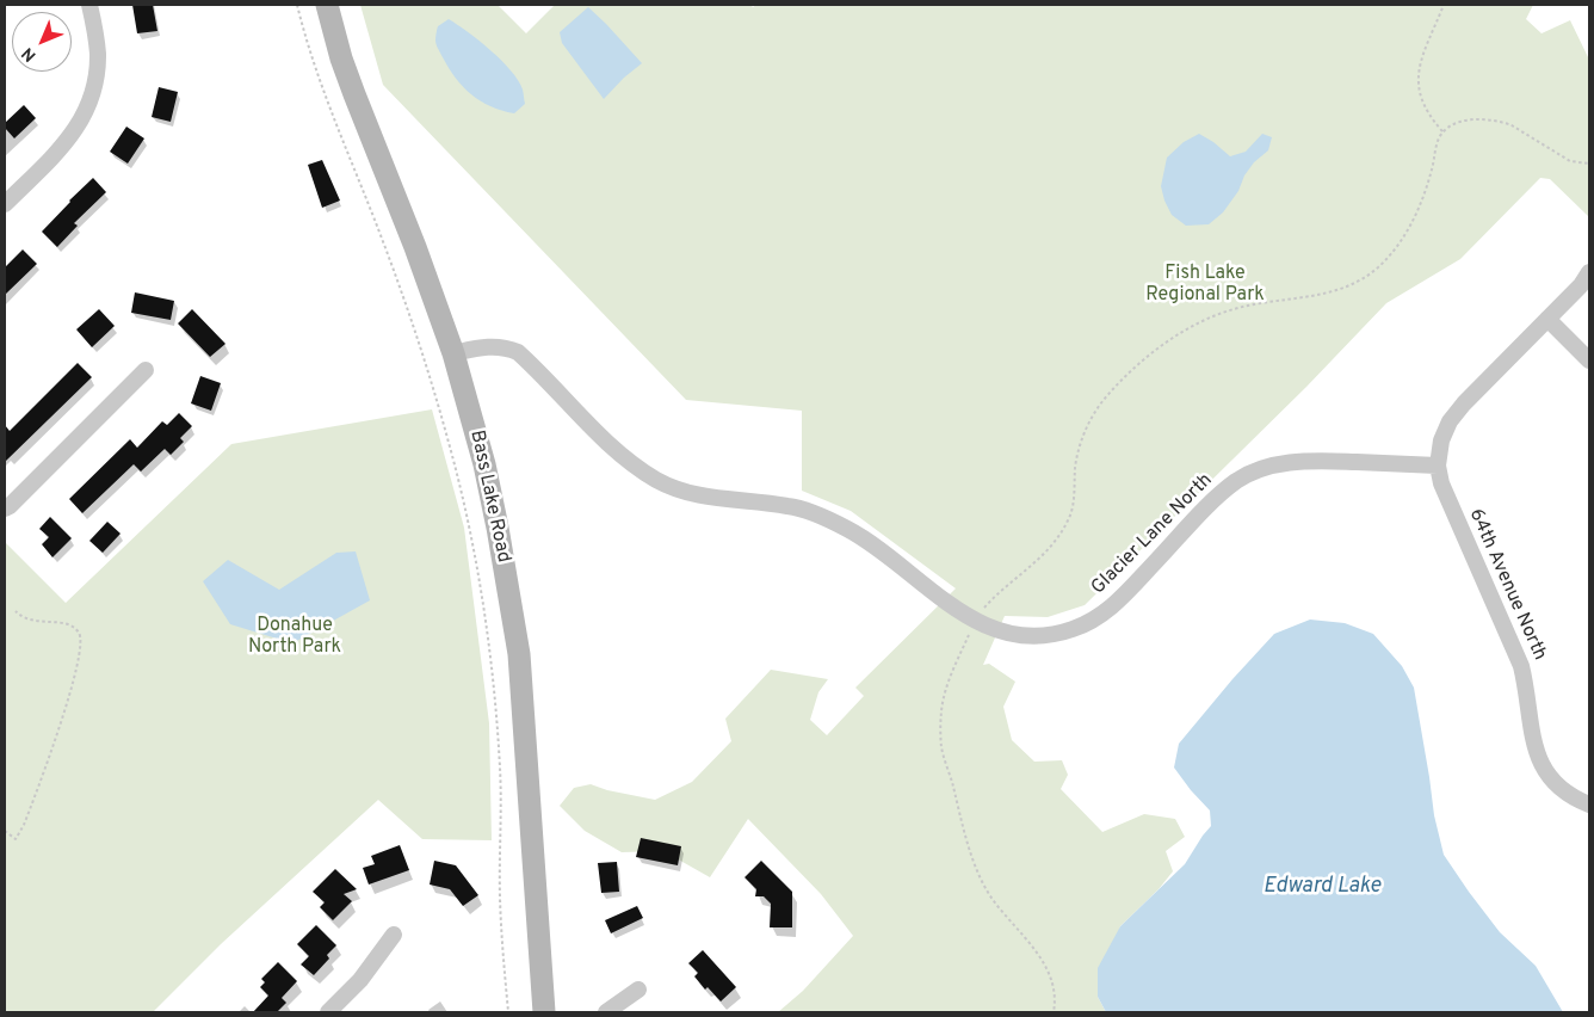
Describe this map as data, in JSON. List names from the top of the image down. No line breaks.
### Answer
{"streets":{"main road":["Bass Lake Road"],"street":["Glacier Lane North","64th Avenue North"]},"crossings":[["Bass Lake Road","Glacier Lane North"],["Glacier Lane North","64th Avenue North"]],"water":["Edward Lake"],"parks":["Fish Lake Regional Park","Donahue North Park"],"north":"bottom left"}
